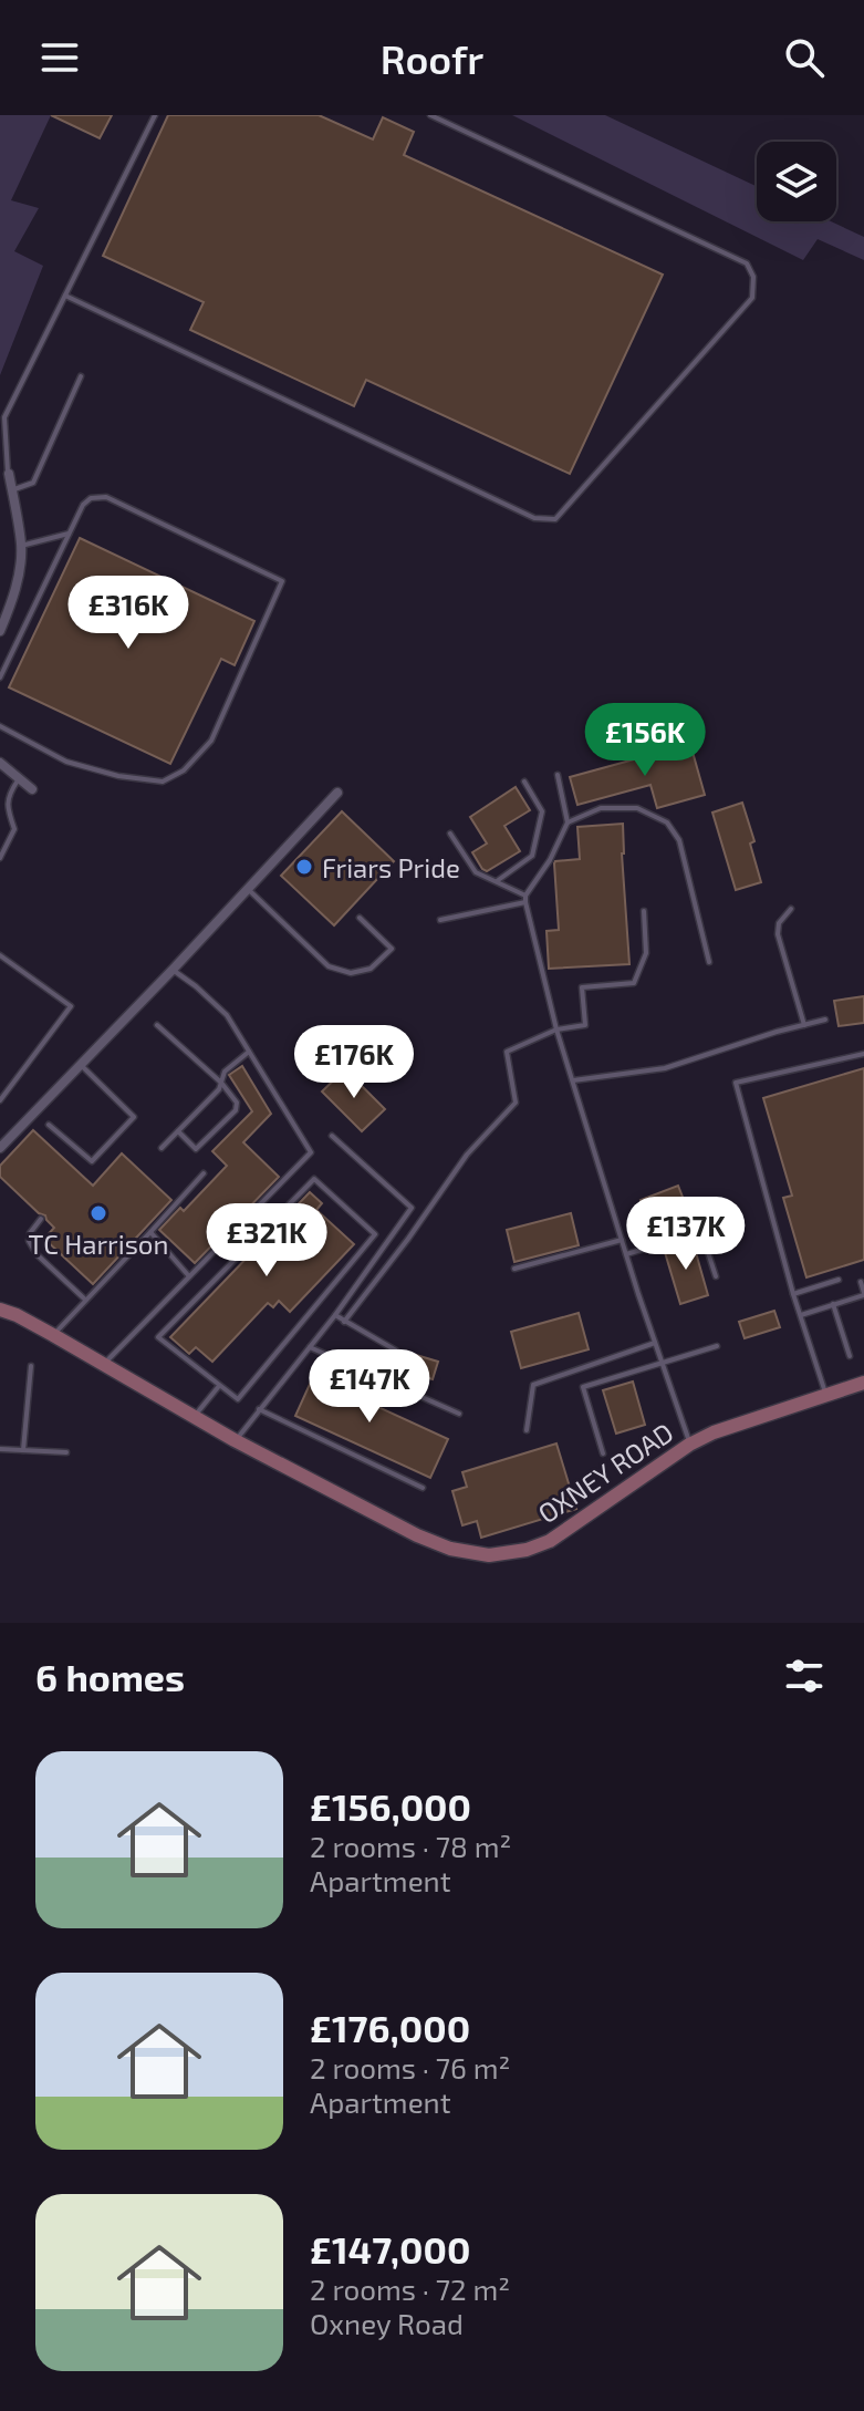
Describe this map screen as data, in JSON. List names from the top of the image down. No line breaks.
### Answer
{"streets":{"street":["OXNEY ROAD"]},"places":["Friars Pride","TC Harrison"],"page":{"header":"Roofr","price":["£316K","£156K","£176K","£137K","£321K","£147K"],"heading":"6 homes","list":[{"name":"£156,000","note":"2 rooms · 78 m² · Apartment"},{"name":"£176,000","note":"2 rooms · 76 m² · Apartment"},{"name":"£147,000","note":"2 rooms · 72 m² · Oxney Road"}]}}
